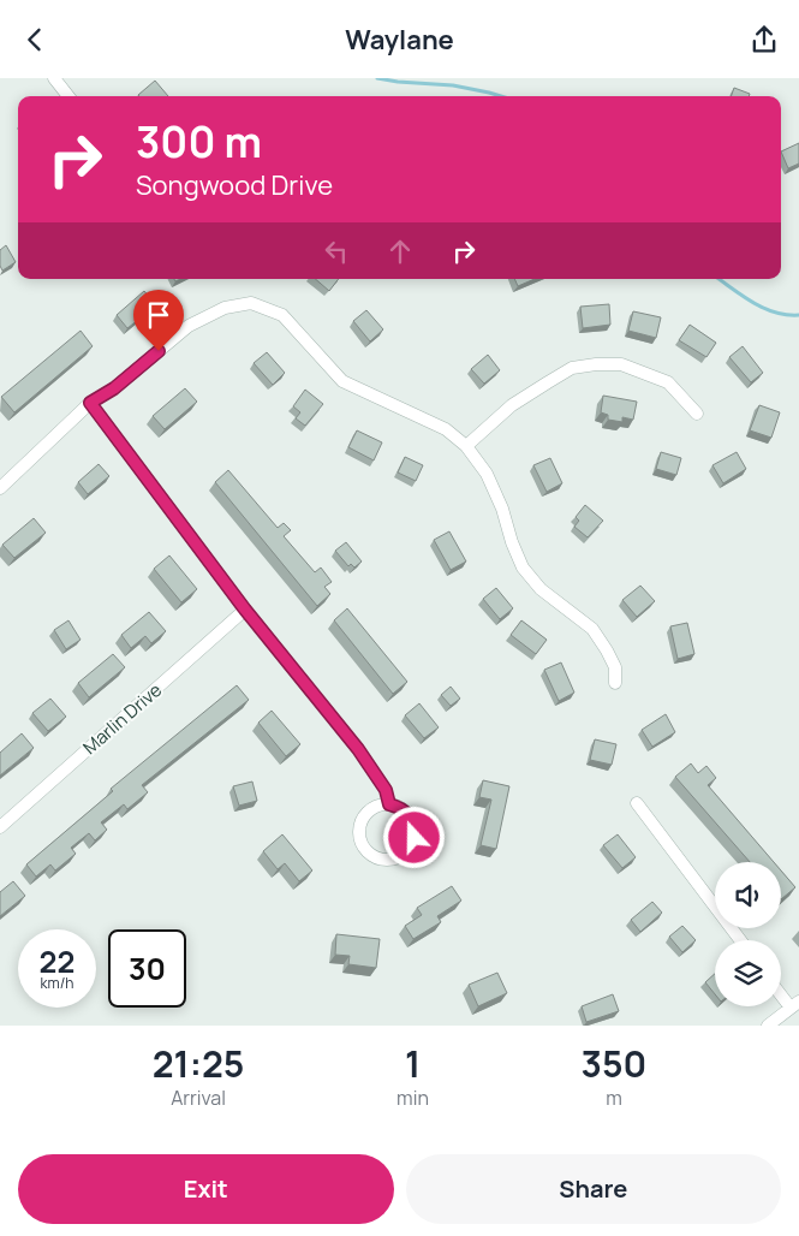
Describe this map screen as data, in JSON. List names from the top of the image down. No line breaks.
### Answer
{"streets":{"street":["Marlin Drive"]},"page":{"header":"Waylane","turn":["300 m","Songwood Drive"],"speed":"22 km/h","limit":"30","eta":["21:25","Arrival","1","min","350","m"],"buttons":["Exit","Share"]}}
